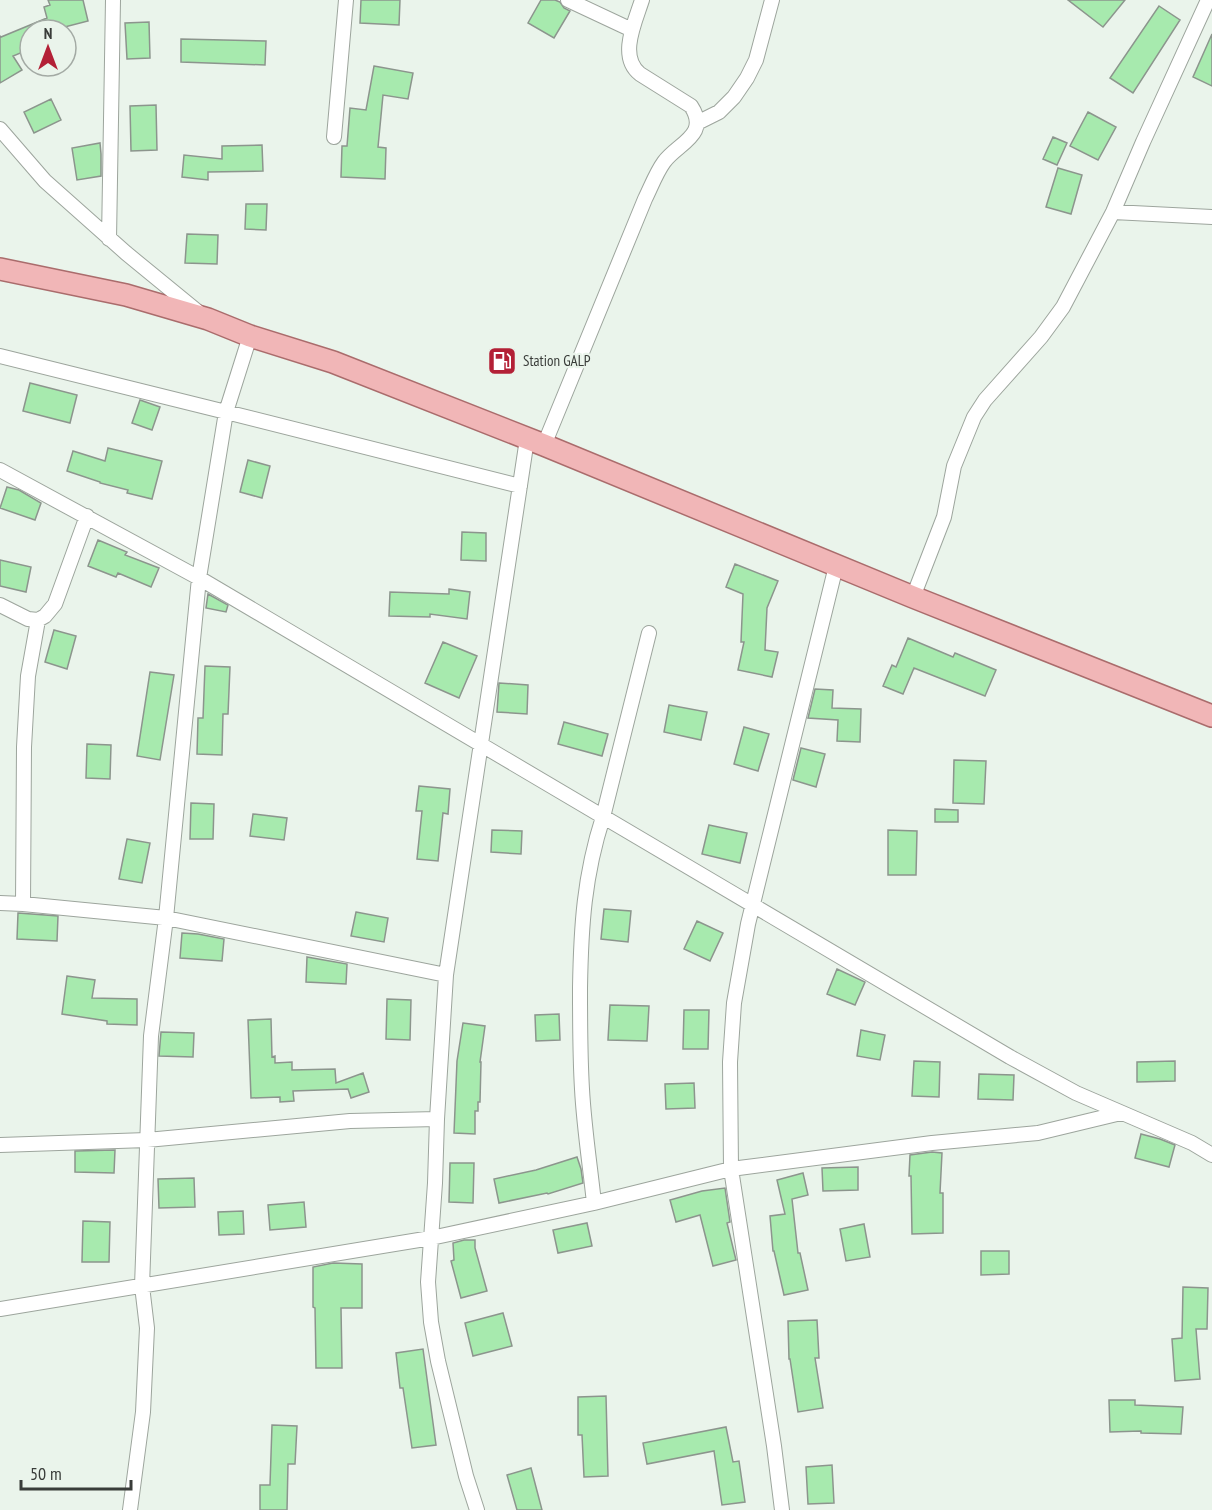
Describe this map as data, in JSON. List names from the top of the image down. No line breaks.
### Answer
{"places":{"fuel station":["Station GALP"]},"scale_bar":"50 m","north":"top"}
